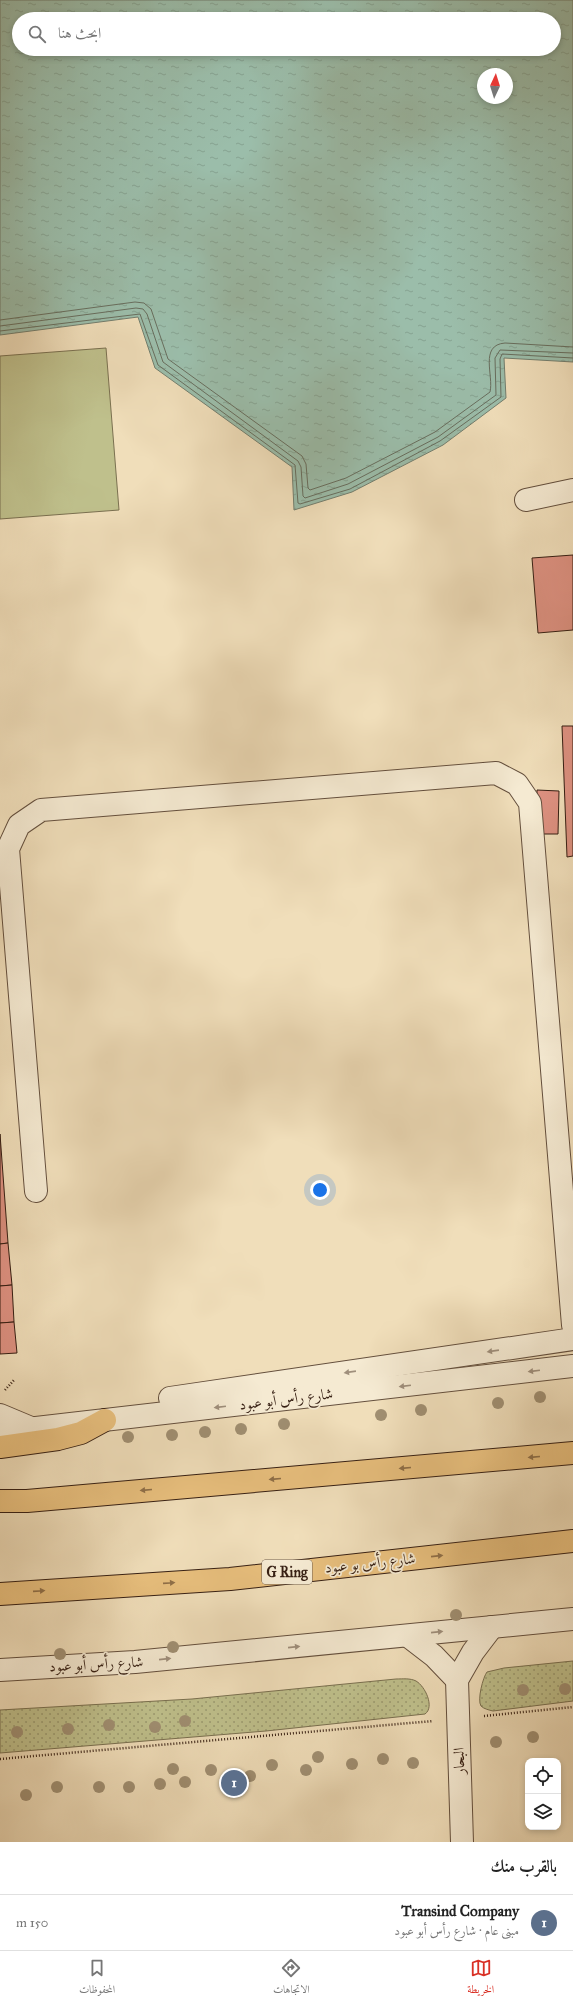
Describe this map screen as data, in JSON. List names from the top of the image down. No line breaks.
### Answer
{"streets":{"highway":["شارع رأس بو عبود","G Ring"],"street":["شارع رأس أبو عبود","البحار"]},"crossings":[["شارع رأس أبو عبود","البحار"]],"north":"top","page":{"search":"ابحث هنا","pins":"1","heading":"بالقرب منك","list":[{"mark":"1","name":"Transind Company","note":"مبنى عام · شارع رأس أبو عبود","value":"150 m"}],"nav":["الخريطة","الاتجاهات","المحفوظات"]}}
